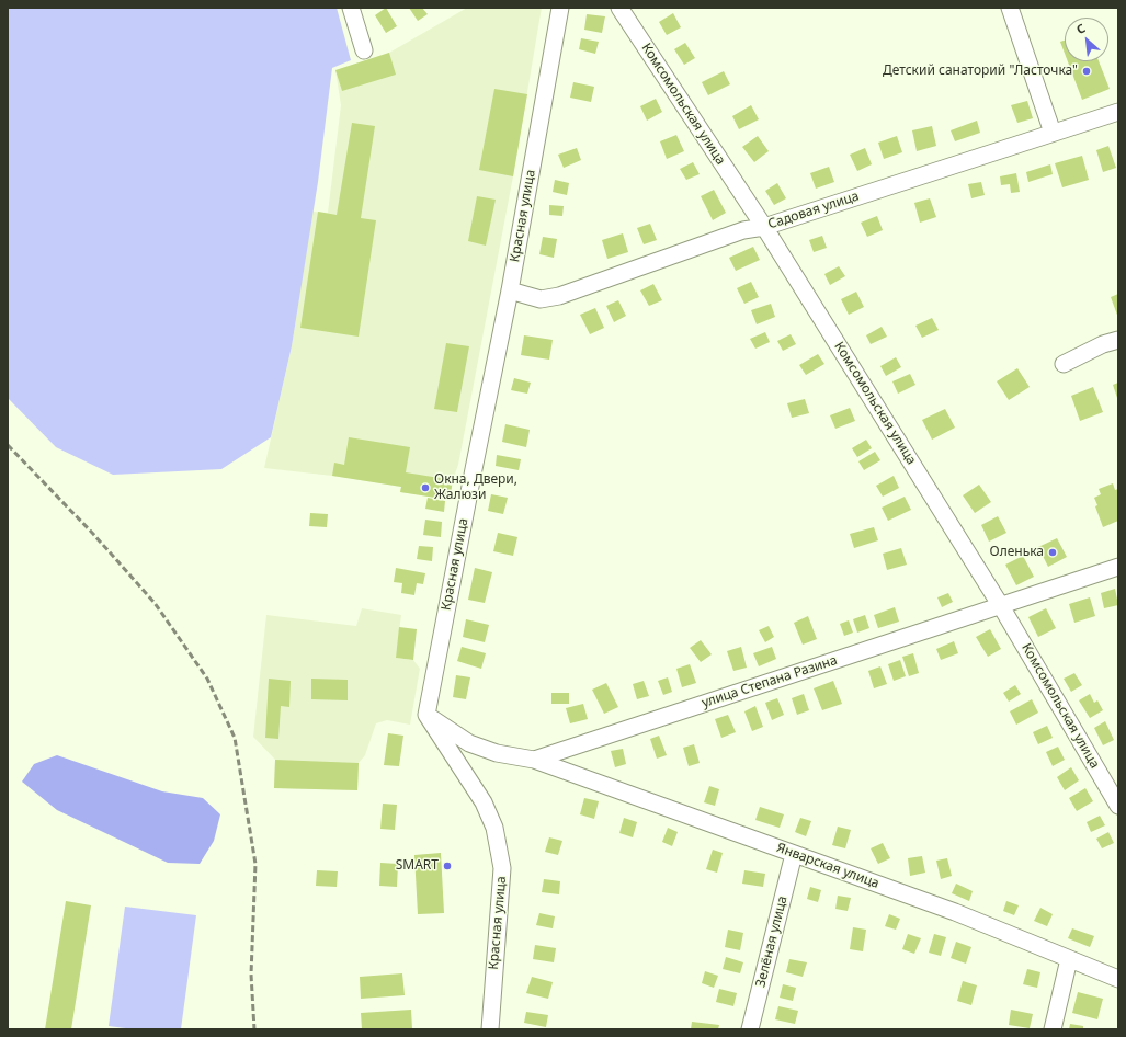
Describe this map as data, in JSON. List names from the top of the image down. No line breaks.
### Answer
{"streets":{"street":["Комсомольская улица","Садовая улица","Красная улица","улица Степана Разина","Январская улица","Зелёная улица"]},"crossings":[["Комсомольская улица","Садовая улица"],["Комсомольская улица","улица Степана Разина"],["Садовая улица","Красная улица"],["Красная улица","улица Степана Разина"],["улица Степана Разина","Январская улица"],["Январская улица","Зелёная улица"]],"places":["Детский санаторий \"Ласточка\"","Окна, Двери, Жалюзи","Оленька","SMART"],"north":"top left"}
